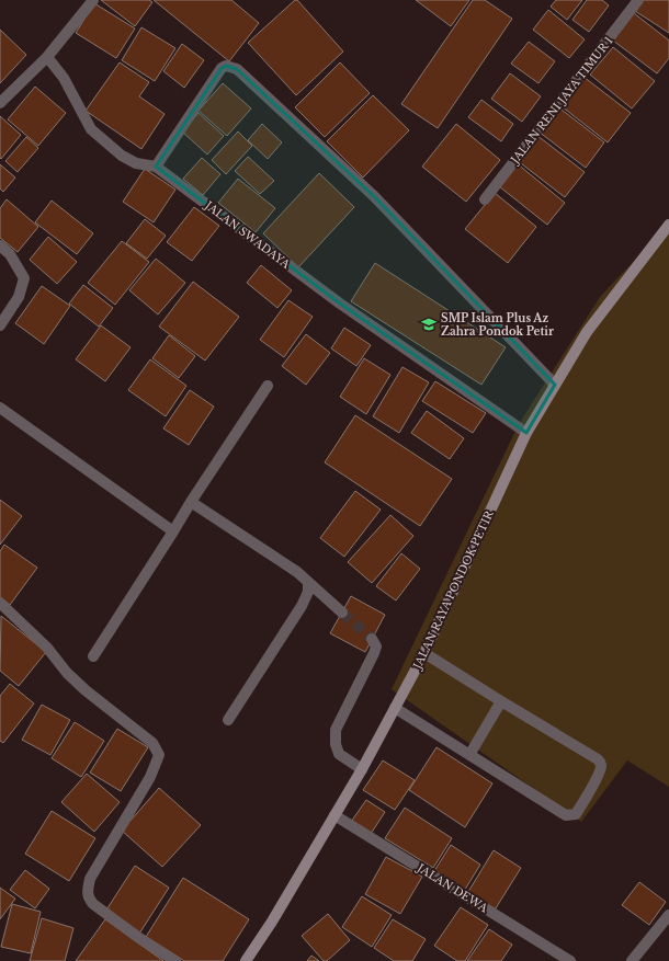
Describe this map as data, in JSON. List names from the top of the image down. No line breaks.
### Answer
{"streets":{"main road":["JALAN RAYA PONDOK PETIR"],"street":["JALAN RENI JAYA TIMUR 1","JALAN SWADAYA","JALAN DEWA"]},"crossings":[["JALAN SWADAYA","JALAN RAYA PONDOK PETIR"],["JALAN RAYA PONDOK PETIR","JALAN DEWA"]],"places":{"school or university":["SMP Islam Plus Az Zahra Pondok Petir"]}}
